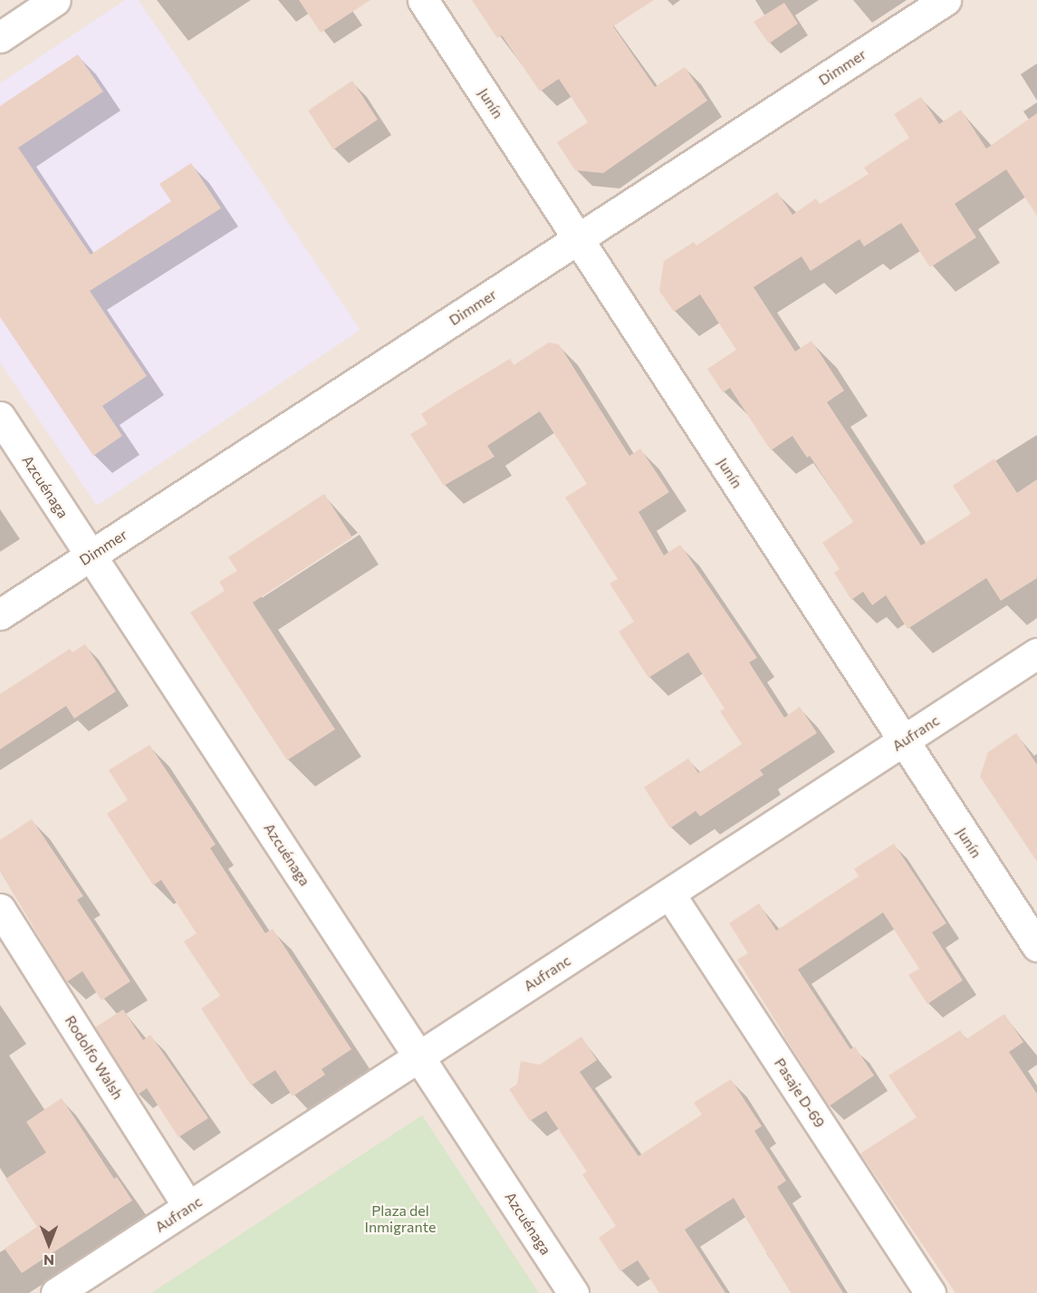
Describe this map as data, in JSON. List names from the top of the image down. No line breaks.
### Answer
{"streets":{"street":["Dimmer","Junín","Azcuénaga","Aufranc","Rodolfo Walsh","Pasaje D-69"]},"crossings":[["Dimmer","Junín"],["Dimmer","Azcuénaga"],["Junín","Aufranc"],["Azcuénaga","Aufranc"],["Aufranc","Rodolfo Walsh"],["Aufranc","Pasaje D-69"]],"parks":["Plaza del Inmigrante"],"north":"bottom"}
